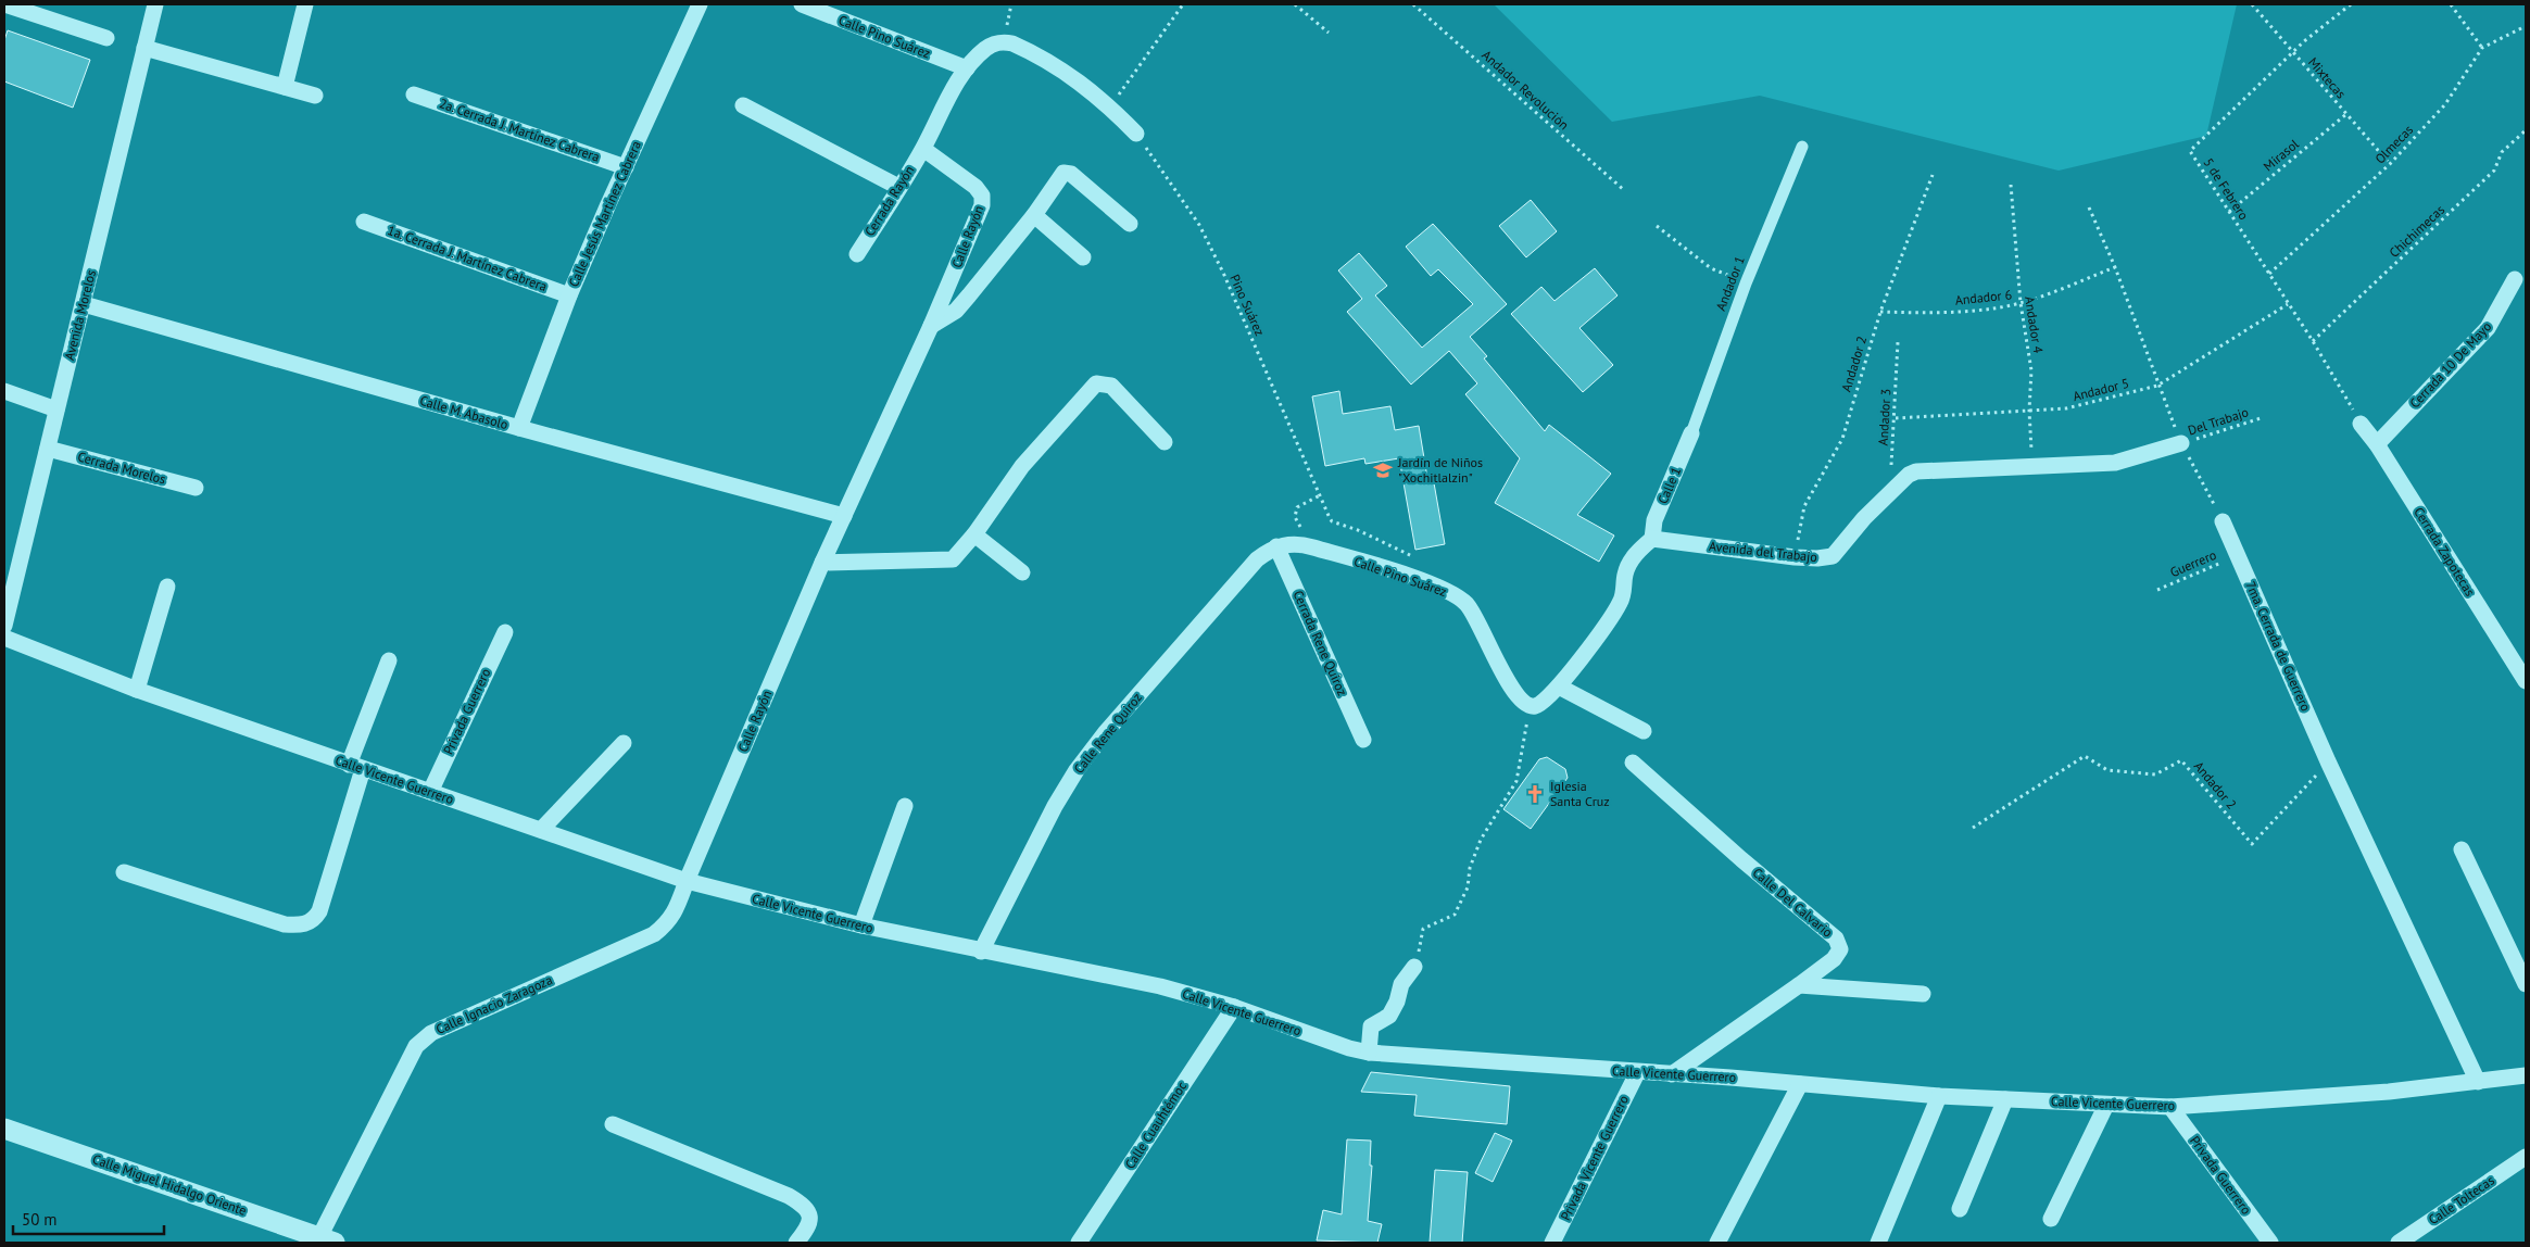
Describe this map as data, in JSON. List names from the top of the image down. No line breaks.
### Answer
{"streets":{"street":["Calle Pino Suárez","2a. Cerrada J. Martínez Cabrera","Cerrada Rayón","Calle Jesús Martínez Cabrera","Calle Rayón","1a. Cerrada J. Martínez Cabrera","Andador 1","Avenida Morelos","Cerrada 10 De Mayo","Calle M. Abasolo","Cerrada Morelos","Calle 1","Avenida del Trabajo","Cerrada Zapotecas","Cerrada Rene Quiroz","7ma. Cerrada de Guerrero","Privada Guerrero","Calle Rene Quiroz","Calle Vicente Guerrero","Calle Del Calvario","Calle Ignacio Zaragoza","Calle Cuauhtémoc","Privada Vicente Guerrero","Calle Miguel Hidalgo Oriente","Calle Toltecas"],"path":["Mixtecas","Andador Revolución","Olmecas","Mirasol","5 de Febrero","Chichimecas","Andador 6","Pino Suárez","Andador 4","Andador 2","Andador 5","Andador 3","Del Trabajo","Guerrero"]},"crossings":[["Calle Pino Suárez","Cerrada Rene Quiroz"],["Calle Pino Suárez","Calle Rene Quiroz"],["Mixtecas","Olmecas"],["Mixtecas","Mirasol"],["Mixtecas","5 de Febrero"],["2a. Cerrada J. Martínez Cabrera","Calle Jesús Martínez Cabrera"],["Olmecas","5 de Febrero"],["Mirasol","5 de Febrero"],["5 de Febrero","Chichimecas"],["5 de Febrero","Andador 5"],["5 de Febrero","Cerrada Zapotecas"],["Cerrada Rayón","Calle Rayón"],["Calle Jesús Martínez Cabrera","1a. Cerrada J. Martínez Cabrera"],["Calle Jesús Martínez Cabrera","Calle M. Abasolo"],["Calle Rayón","Calle M. Abasolo"],["Calle Rayón","Calle Vicente Guerrero"],["Calle Rayón","Calle Ignacio Zaragoza"],["Andador 1","Calle 1"],["Andador 6","Andador 4"],["Andador 6","Andador 2"],["Avenida Morelos","Calle M. Abasolo"],["Avenida Morelos","Cerrada Morelos"],["Andador 4","Andador 5"],["Andador 4","Avenida del Trabajo"],["Andador 2","Avenida del Trabajo"],["Andador 2","7ma. Cerrada de Guerrero"],["Cerrada 10 De Mayo","Cerrada Zapotecas"],["Andador 5","Andador 3"],["Andador 3","Avenida del Trabajo"],["Del Trabajo","Avenida del Trabajo"],["Calle 1","Avenida del Trabajo"],["Guerrero","7ma. Cerrada de Guerrero"],["Cerrada Rene Quiroz","Calle Rene Quiroz"],["7ma. Cerrada de Guerrero","Calle Vicente Guerrero"],["Privada Guerrero","Calle Vicente Guerrero"],["Calle Rene Quiroz","Calle Vicente Guerrero"],["Calle Vicente Guerrero","Calle Del Calvario"],["Calle Vicente Guerrero","Calle Ignacio Zaragoza"],["Calle Vicente Guerrero","Calle Cuauhtémoc"],["Calle Vicente Guerrero","Privada Vicente Guerrero"],["Calle Ignacio Zaragoza","Calle Miguel Hidalgo Oriente"]],"places":{"school or university":["Jardín de Niños \"Xochitlalzin\""],"church":["Iglesia Santa Cruz"]},"scale_bar":"50 m"}
